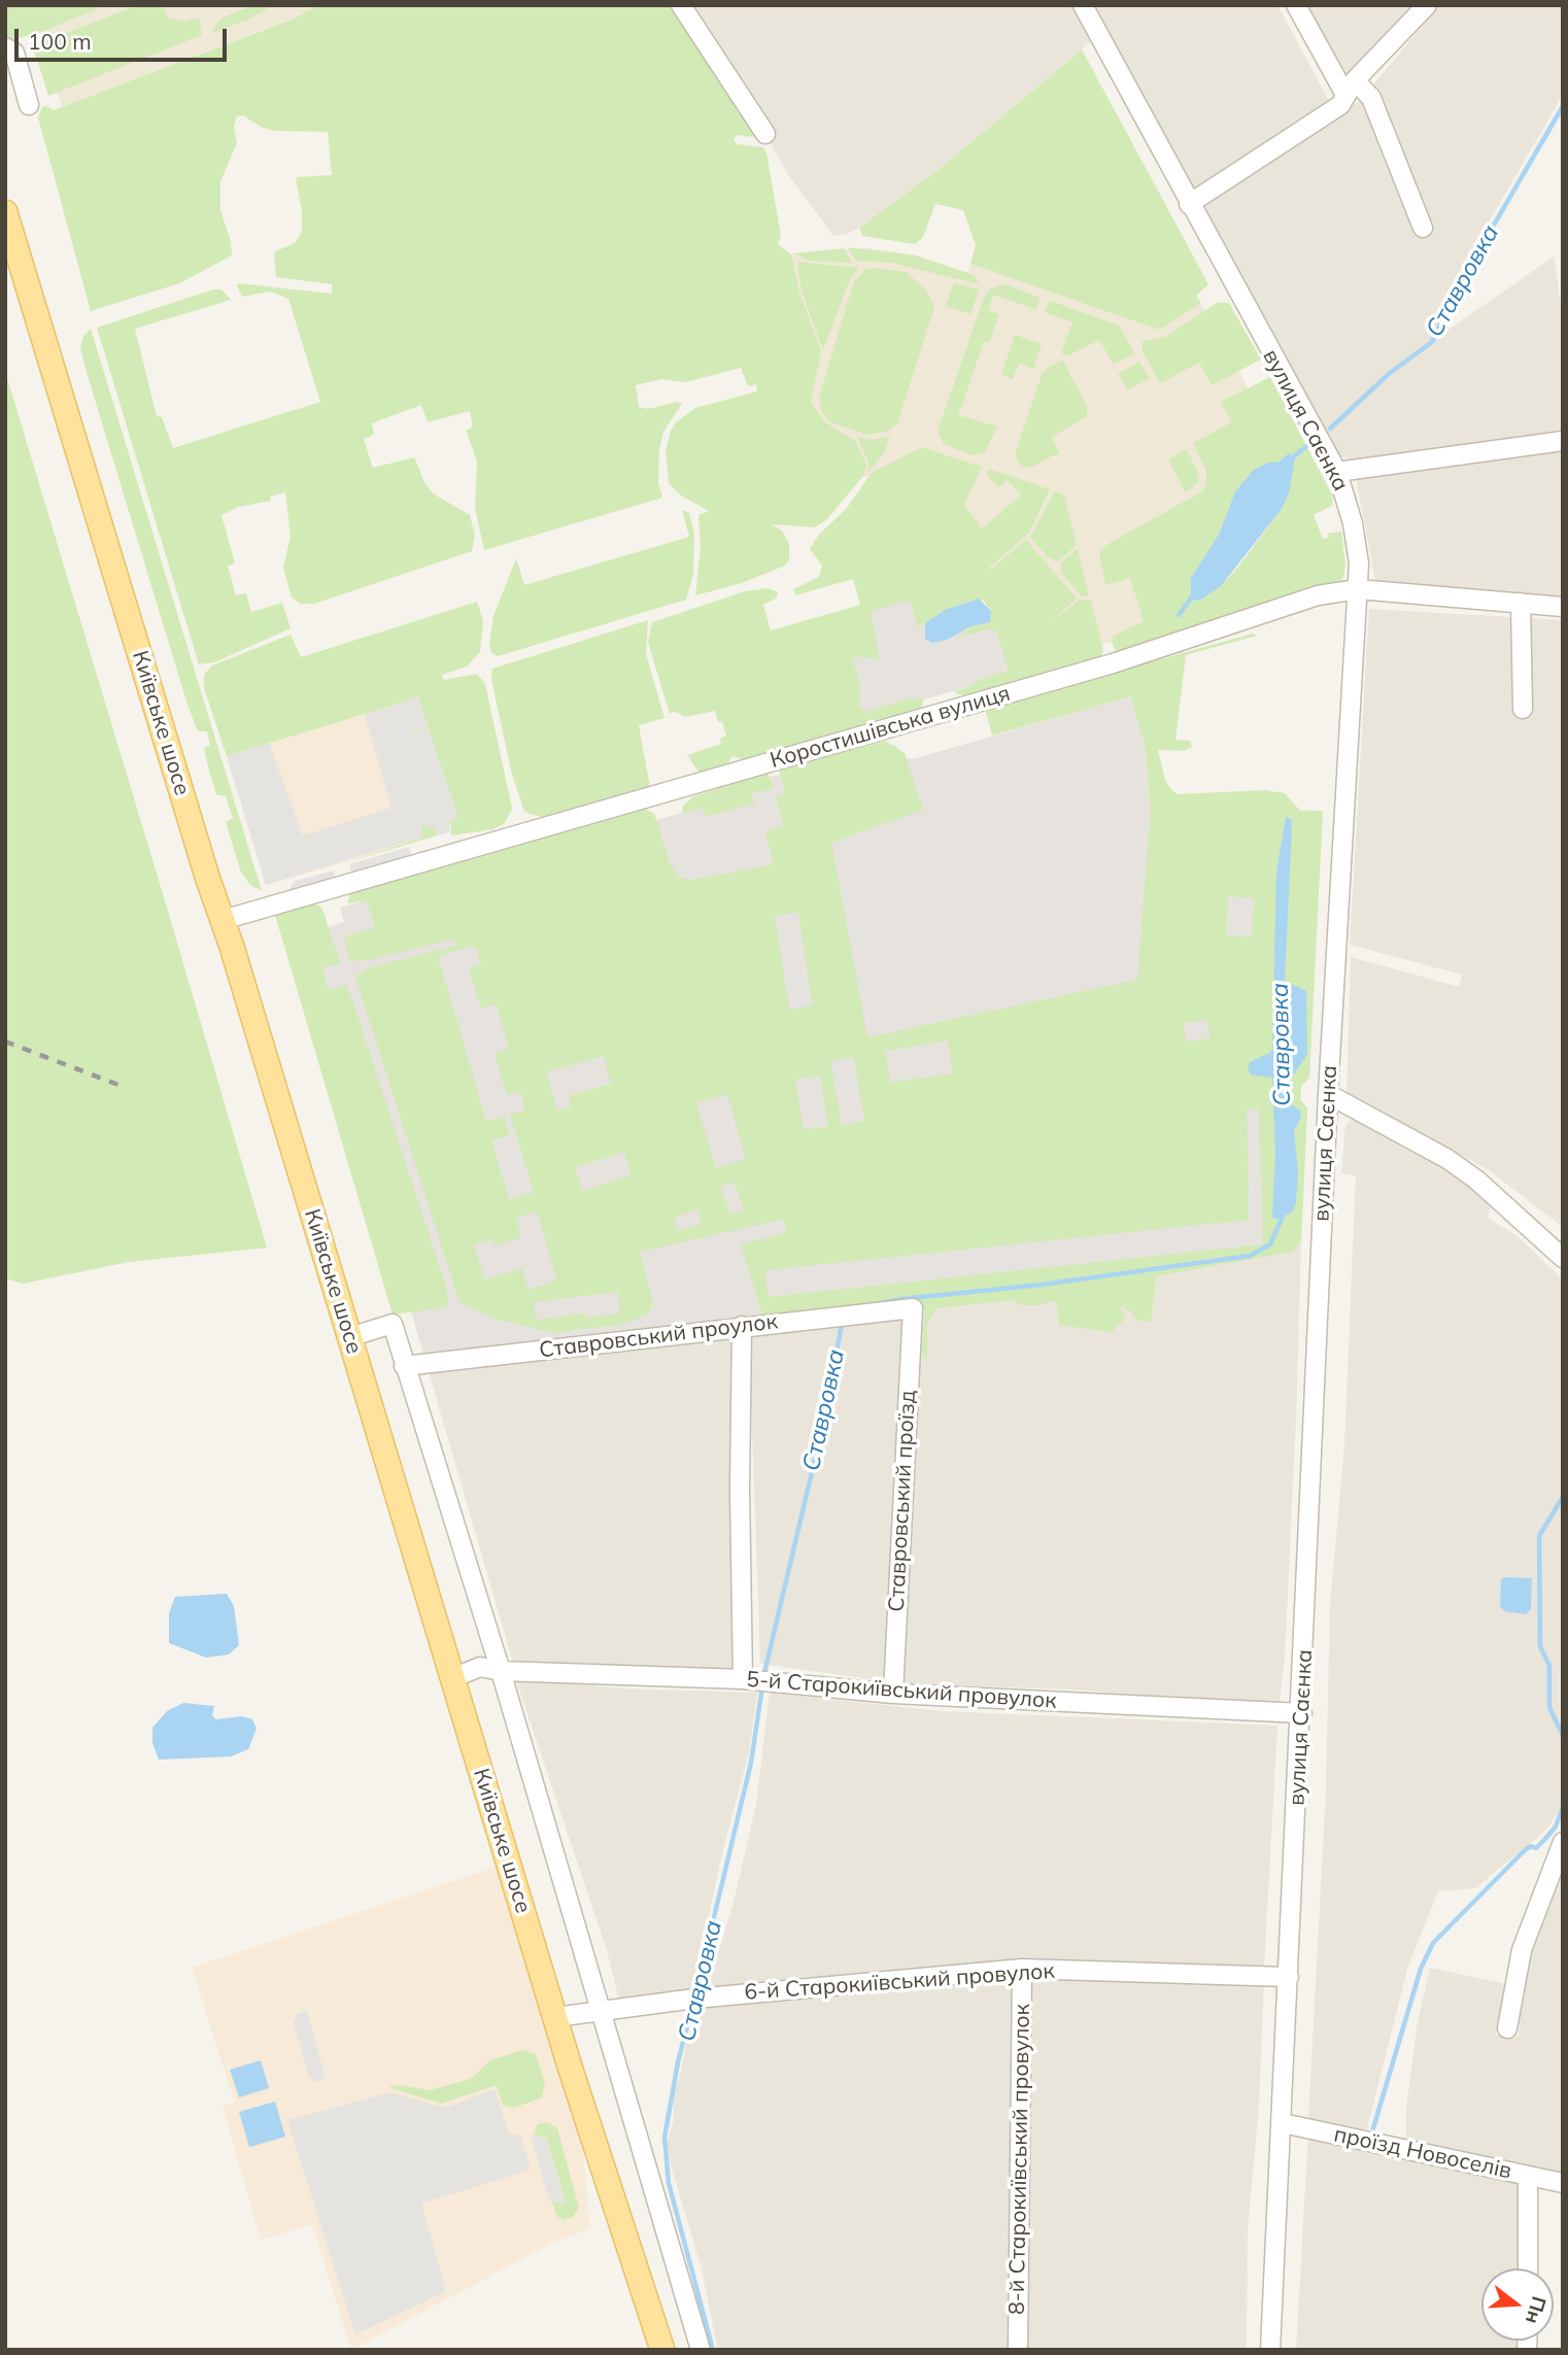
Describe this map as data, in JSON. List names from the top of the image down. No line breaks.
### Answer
{"streets":{"main road":["Київське шосе"],"street":["вулиця Саєнка","Коростишівська вулиця","Ставровський проулок","Ставровський проїзд","5-й Старокиївський провулок","6-й Старокиївський провулок","проїзд Новоселів","8-й Старокиївський провулок"]},"crossings":[["вулиця Саєнка","Коростишівська вулиця"],["вулиця Саєнка","5-й Старокиївський провулок"],["вулиця Саєнка","6-й Старокиївський провулок"],["вулиця Саєнка","проїзд Новоселів"],["Київське шосе","Коростишівська вулиця"],["Київське шосе","5-й Старокиївський провулок"],["Київське шосе","6-й Старокиївський провулок"],["Ставровський проулок","Ставровський проїзд"],["Ставровський проїзд","5-й Старокиївський провулок"],["6-й Старокиївський провулок","8-й Старокиївський провулок"]],"water":["Ставровка"],"scale_bar":"100 m","north":"right"}
